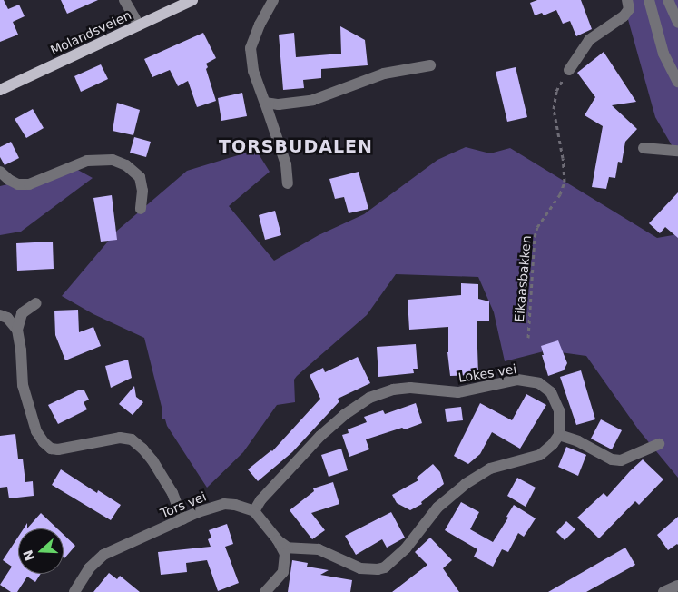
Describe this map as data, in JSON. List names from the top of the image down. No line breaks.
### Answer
{"streets":{"main road":["Molandsveien"],"street":["Lokes vei","Tors vei"],"path":["Eikaasbakken"]},"crossings":[["Lokes vei","Tors vei"]],"districts":["TORSBUDALEN"],"north":"left"}
